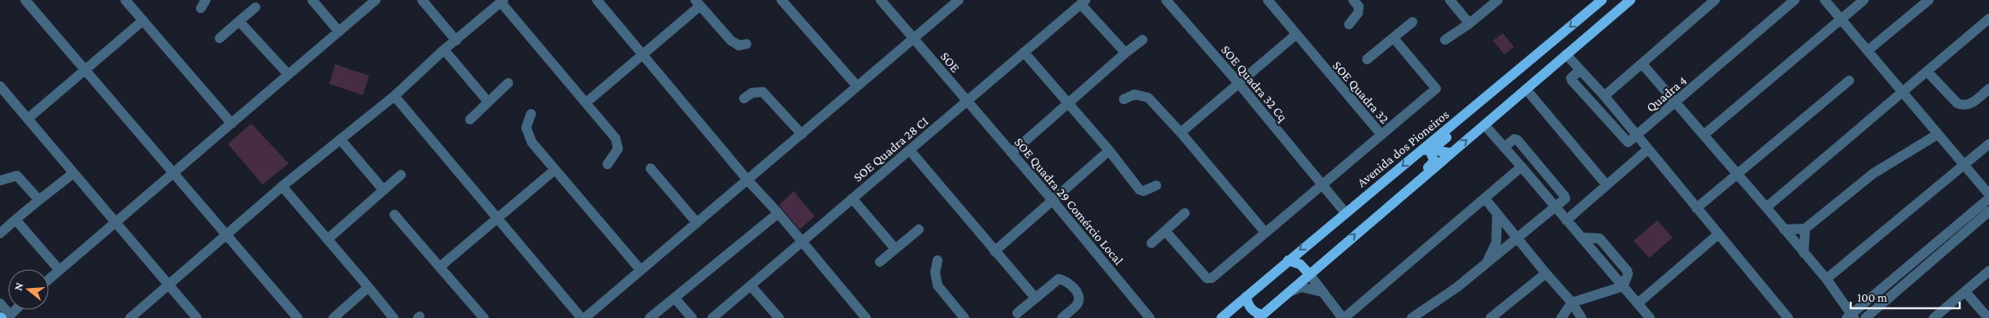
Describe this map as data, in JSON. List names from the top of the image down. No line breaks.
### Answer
{"streets":{"main road":["Avenida dos Pioneiros"],"street":["SOE","SOE Quadra 32 Cq","SOE Quadra 32","Quadra 4","SOE Quadra 28 CI","SOE Quadra 29 Comércio Local"]},"crossings":[["SOE","SOE Quadra 28 CI"],["SOE","SOE Quadra 29 Comércio Local"],["SOE Quadra 32 Cq","Avenida dos Pioneiros"],["SOE Quadra 28 CI","SOE Quadra 29 Comércio Local"]],"scale_bar":"100 m","north":"left"}
